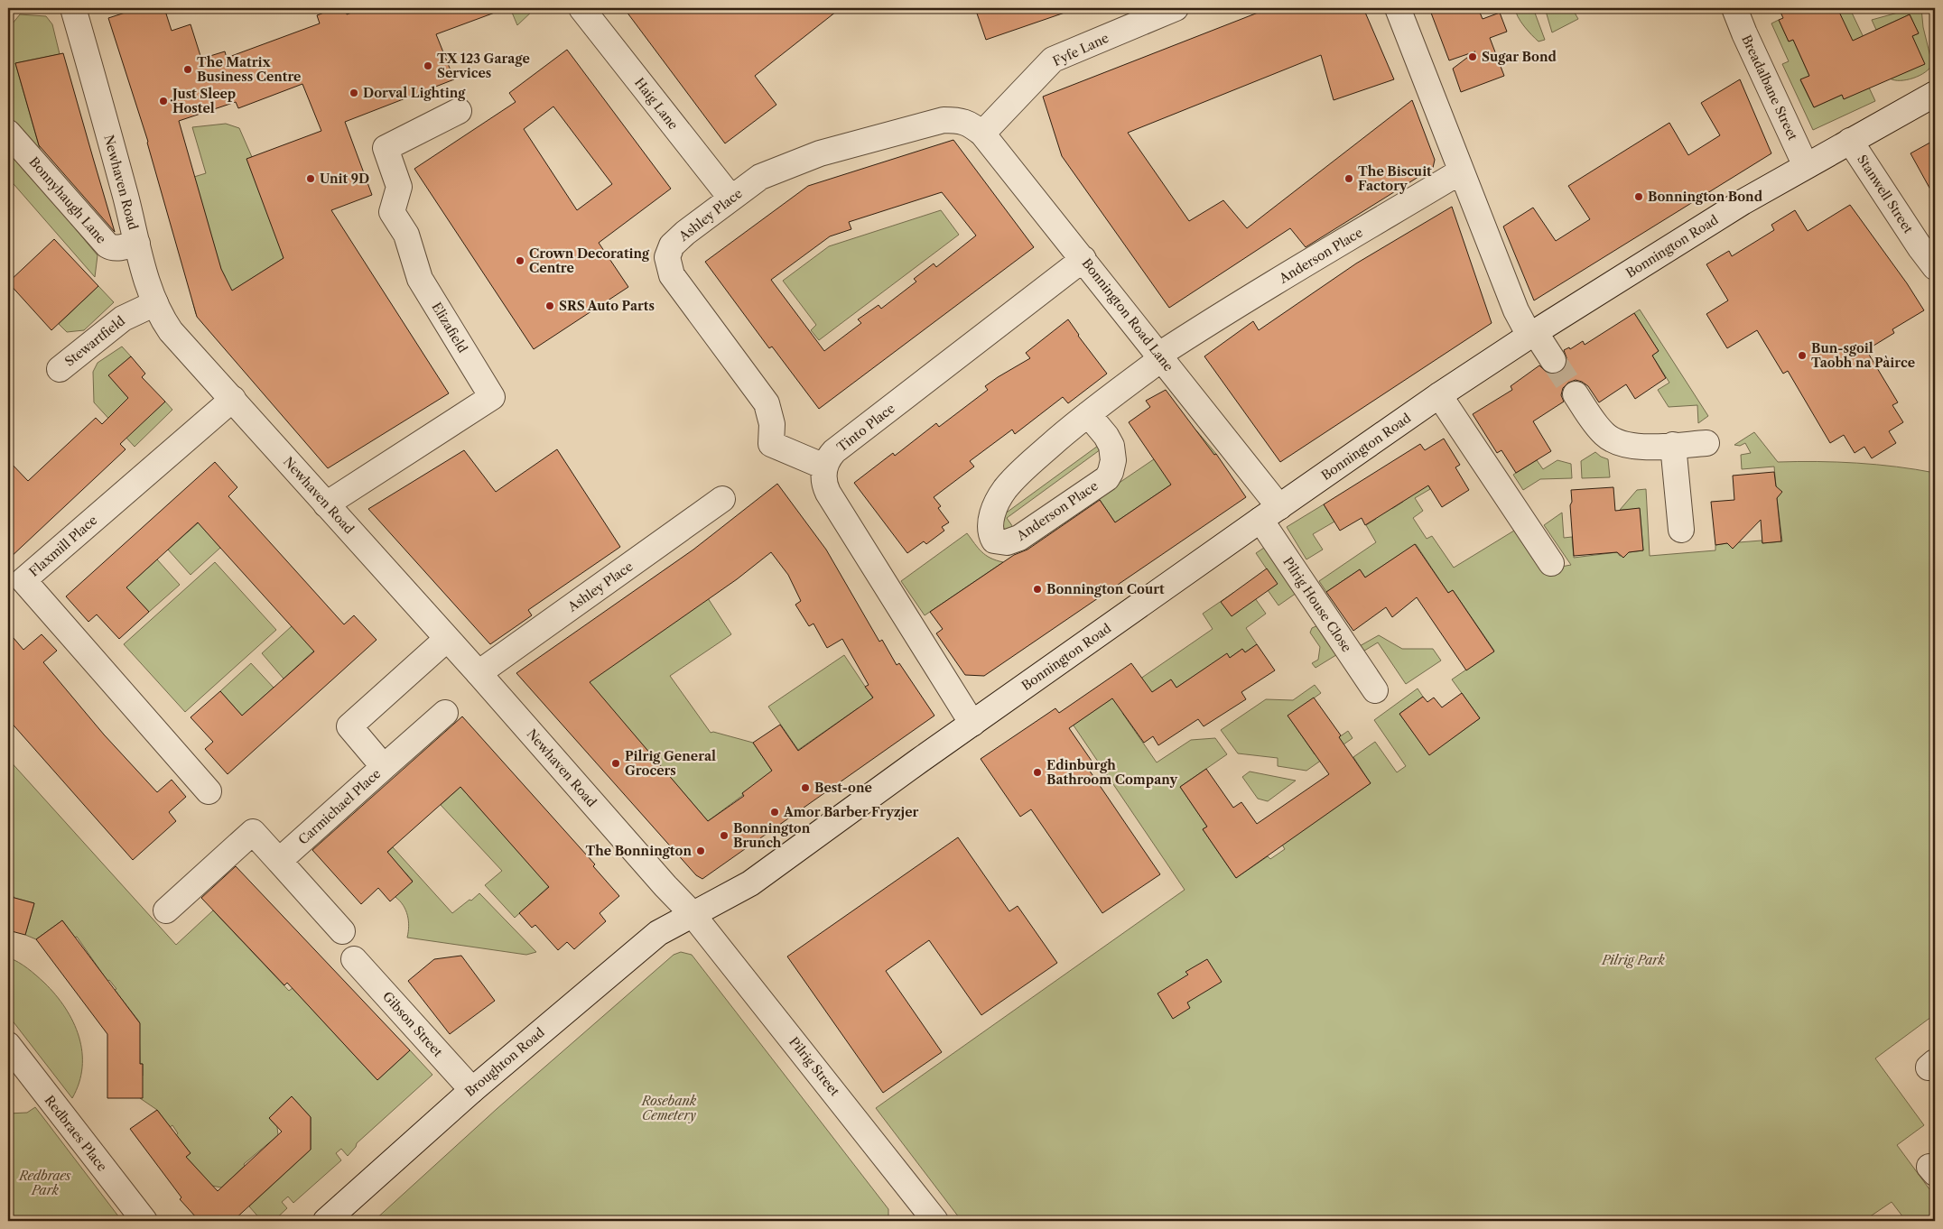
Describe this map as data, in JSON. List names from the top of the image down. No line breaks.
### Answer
{"streets":{"street":["Fyfe Lane","Breadalbane Street","Haig Lane","Newhaven Road","Stanwell Street","Bonnyhaugh Lane","Ashley Place","Bonnington Road","Anderson Place","Bonnington Road Lane","Elizafield","Stewartfield","Tinto Place","Flaxmill Place","Pilrig House Close","Carmichael Place","Gibson Street","Broughton Road","Pilrig Street","Redbraes Place"]},"crossings":[["Fyfe Lane","Ashley Place"],["Fyfe Lane","Bonnington Road Lane"],["Breadalbane Street","Bonnington Road"],["Haig Lane","Ashley Place"],["Newhaven Road","Bonnyhaugh Lane"],["Newhaven Road","Ashley Place"],["Newhaven Road","Bonnington Road"],["Newhaven Road","Elizafield"],["Newhaven Road","Stewartfield"],["Newhaven Road","Flaxmill Place"],["Newhaven Road","Carmichael Place"],["Newhaven Road","Broughton Road"],["Newhaven Road","Pilrig Street"],["Stanwell Street","Bonnington Road"],["Ashley Place","Bonnington Road Lane"],["Ashley Place","Tinto Place"],["Bonnington Road","Bonnington Road Lane"],["Bonnington Road","Pilrig House Close"],["Bonnington Road","Broughton Road"],["Bonnington Road","Pilrig Street"],["Anderson Place","Bonnington Road Lane"],["Bonnington Road Lane","Tinto Place"],["Bonnington Road Lane","Pilrig House Close"],["Gibson Street","Broughton Road"],["Broughton Road","Pilrig Street"]],"parks":["Pilrig Park","Rosebank Cemetery","Redbraes Park"],"places":["Sugar Bond","TX 123 Garage Services","The Matrix Business Centre","Dorval Lighting","Just Sleep Hostel","Unit 9D","The Biscuit Factory","Bonnington Bond","Crown Decorating Centre","SRS Auto Parts","Bun-sgoil Taobh na Pàirce","Bonnington Court","Pilrig General Grocers","Edinburgh Bathroom Company","Best-one","Amor Barber Fryzjer","Bonnington Brunch","The Bonnington"]}
